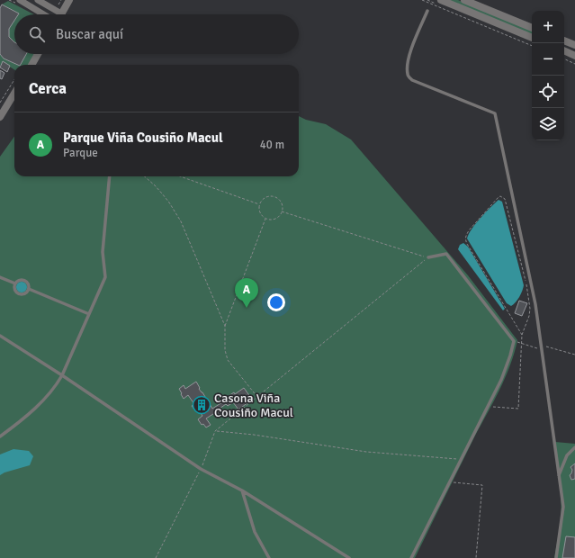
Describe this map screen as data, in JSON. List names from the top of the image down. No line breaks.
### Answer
{"places":{"building":["Casona Viña Cousiño Macul"]},"page":{"map_buttons":["+","−"],"search":"Buscar aquí","heading":"Cerca","list":[{"mark":"A","name":"Parque Viña Cousiño Macul","note":"Parque","value":"40 m"}],"pins":"A"}}
